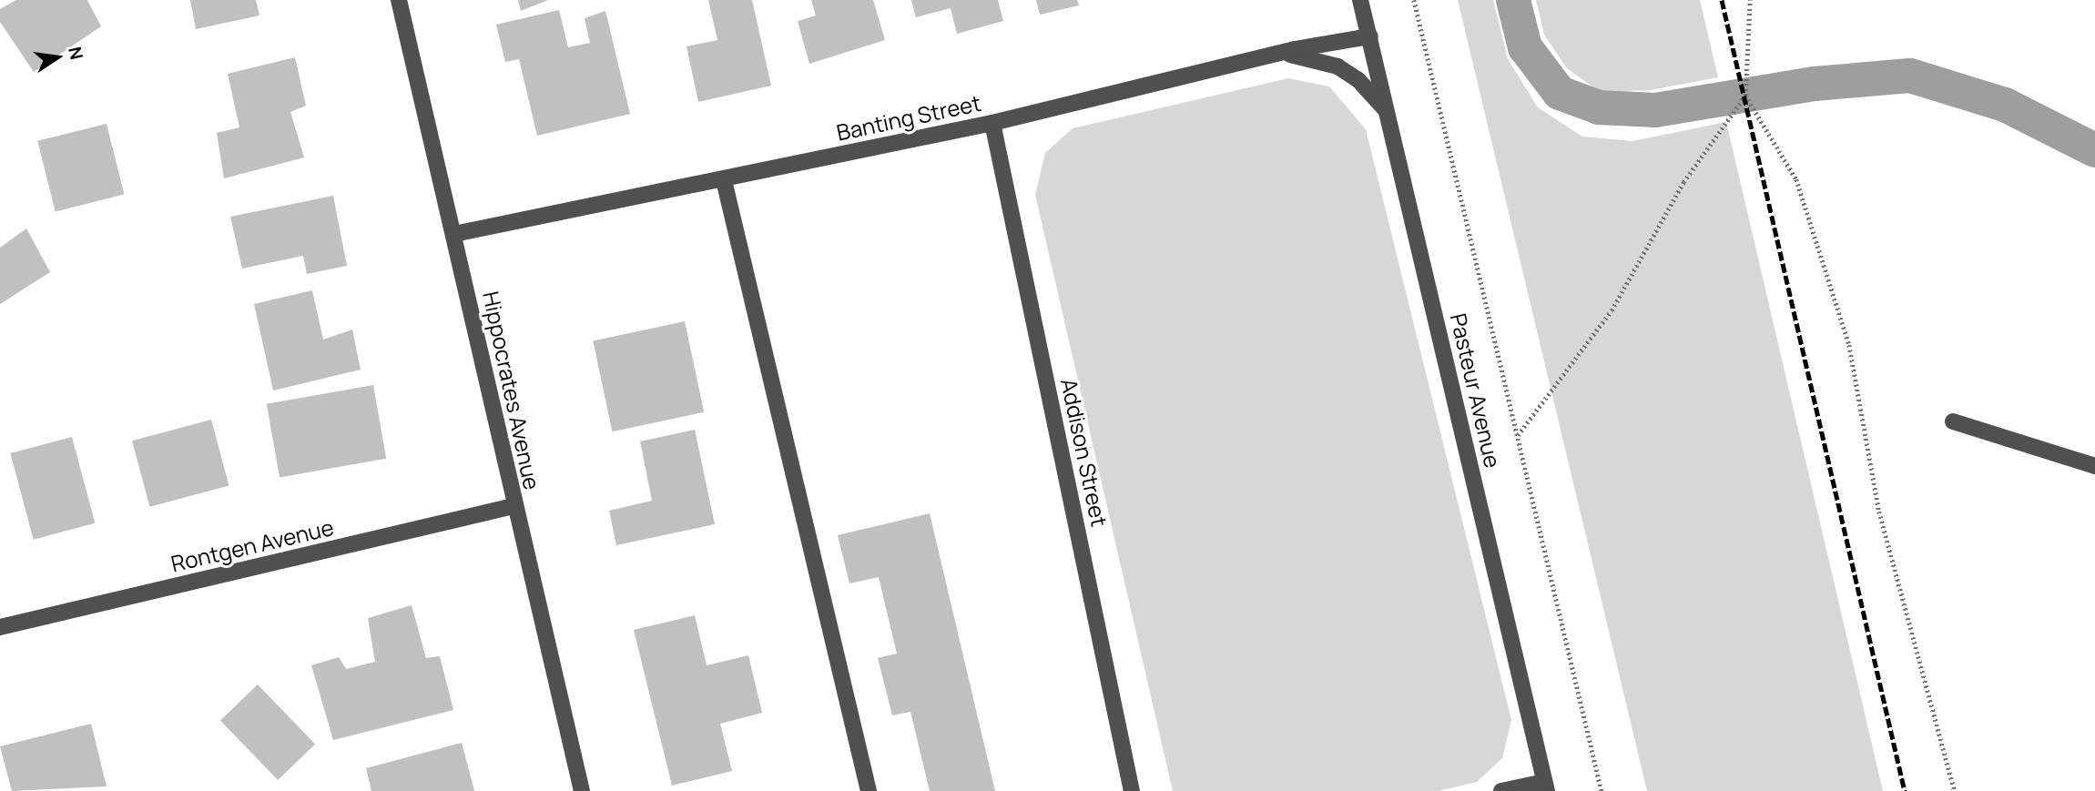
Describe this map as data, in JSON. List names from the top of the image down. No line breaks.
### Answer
{"streets":{"street":["Banting Street","Hippocrates Avenue","Pasteur Avenue","Addison Street","Rontgen Avenue"]},"crossings":[["Banting Street","Hippocrates Avenue"],["Banting Street","Pasteur Avenue"],["Banting Street","Addison Street"],["Hippocrates Avenue","Rontgen Avenue"]],"north":"right"}
